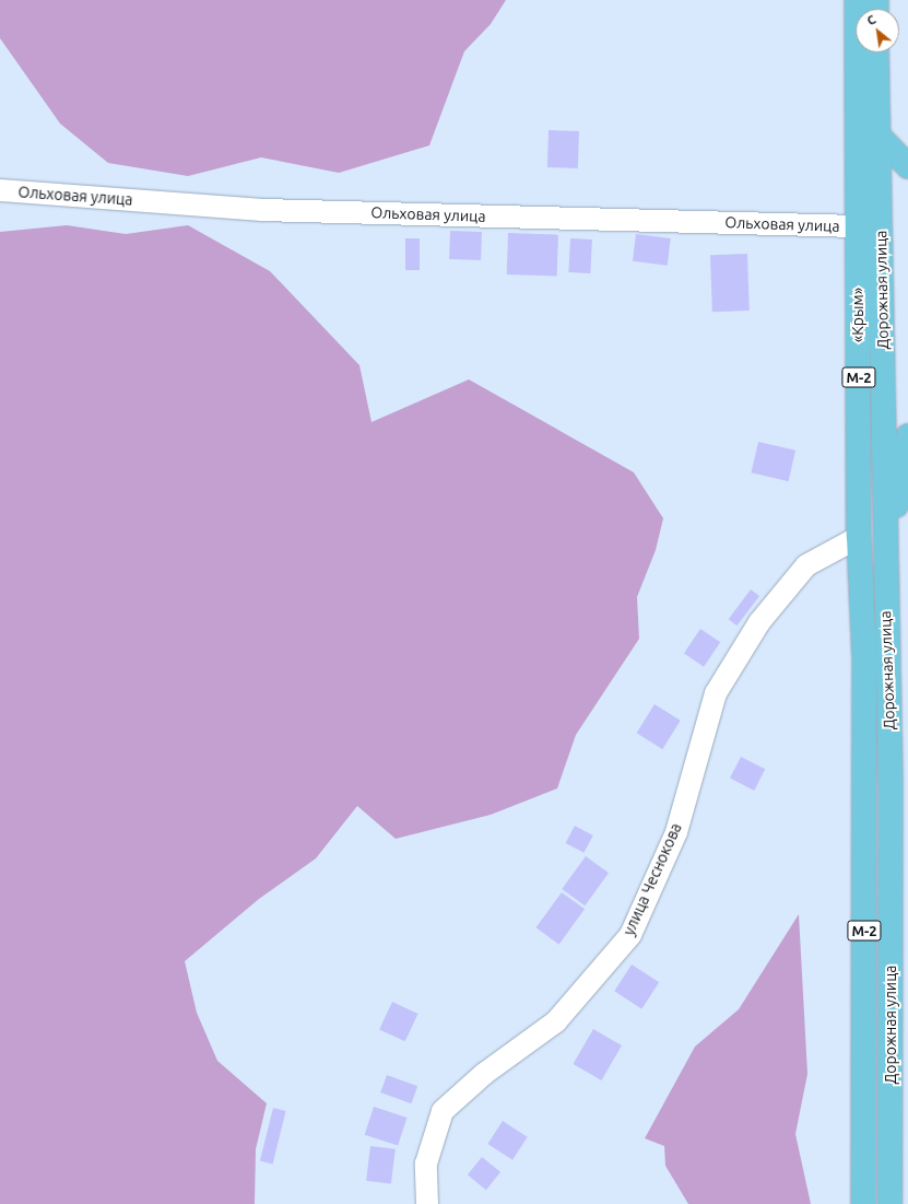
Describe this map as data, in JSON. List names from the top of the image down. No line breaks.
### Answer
{"streets":{"main road":["Дорожная улица","«Крым»","М-2"],"street":["Ольховая улица","улица Чеснокова"]},"crossings":[["Ольховая улица","«Крым»"],["Дорожная улица","«Крым»"],["Дорожная улица","М-2"],["«Крым»","улица Чеснокова"]],"north":"top left"}
